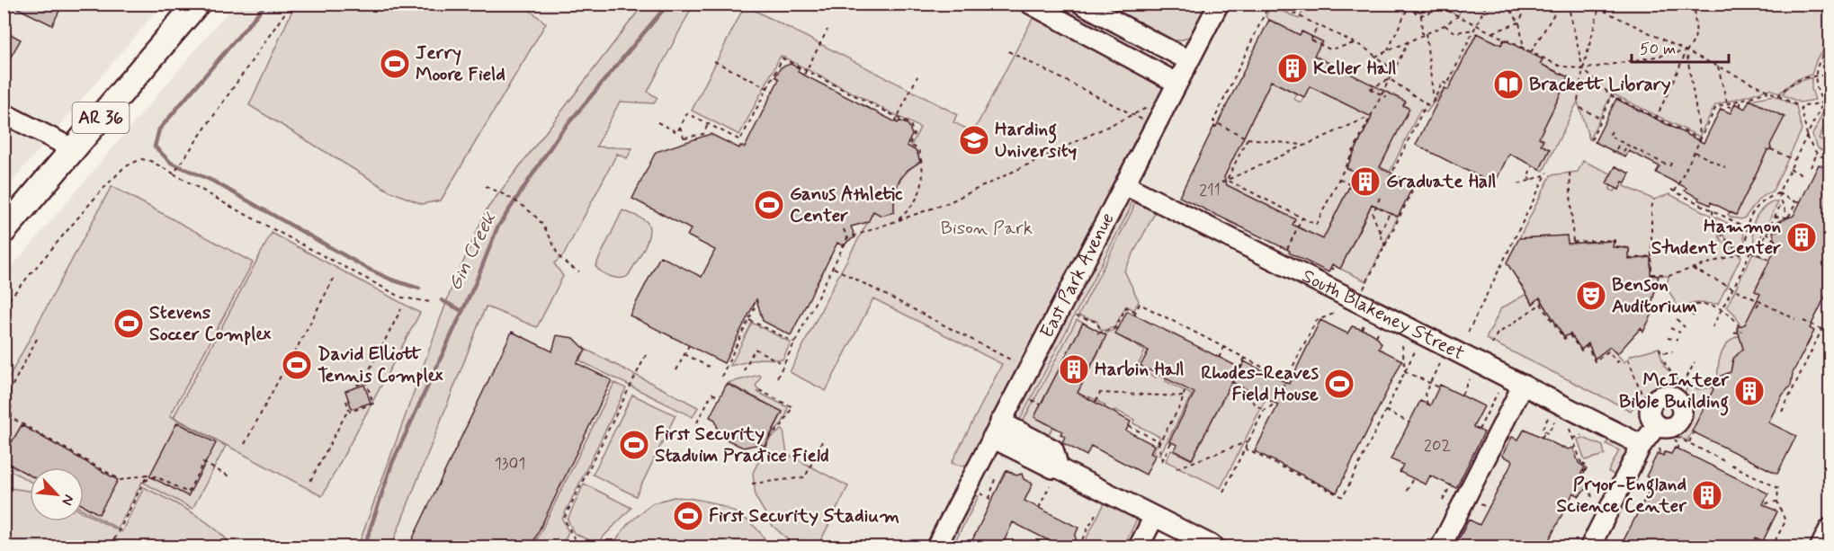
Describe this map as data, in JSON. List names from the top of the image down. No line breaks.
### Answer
{"streets":{"main road":["AR 36"],"street":["East Park Avenue","South Blakeney Street"]},"crossings":[["East Park Avenue","South Blakeney Street"]],"water":["Gin Creek"],"parks":["Bison Park"],"places":{"sports":["Jerry Moore Field","Ganus Athletic Center","Stevens Soccer Complex","David Elliott Tennis Complex","Rhodes-Reaves Field House","First Security Staduim Practice Field","First Security Stadium"],"building":["Keller Hall","Graduate Hall","Hammon Student Center","Harbin Hall","McInteer Bible Building","Pryor-England Science Center"],"library":["Brackett Library"],"school or university":["Harding University"],"theatre":["Benson Auditorium"]},"house_numbers":["211","202","1301"],"scale_bar":"50 m","north":"bottom right"}
